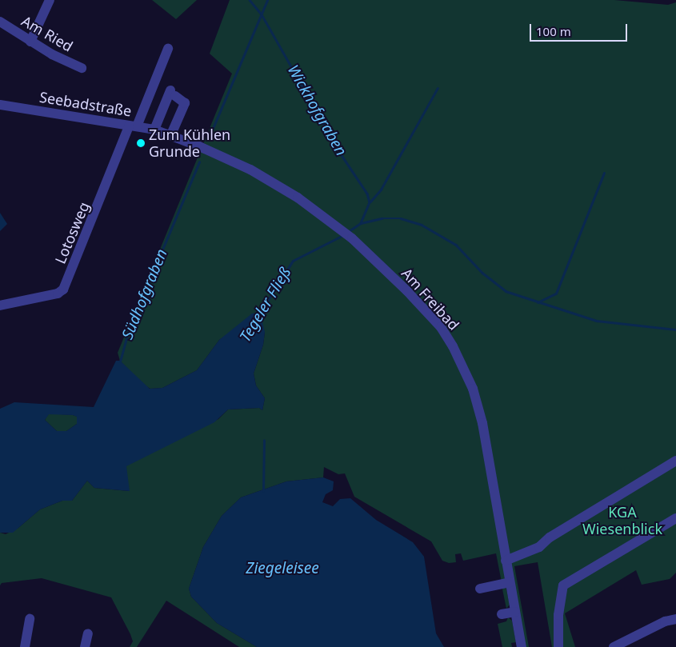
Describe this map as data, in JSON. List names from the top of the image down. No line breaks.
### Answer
{"streets":{"street":["Am Ried","Seebadstraße","Lotosweg","Am Freibad"]},"crossings":[["Seebadstraße","Lotosweg"],["Seebadstraße","Am Freibad"]],"water":["Wickhofgraben","Südhofgraben","Tegeler Fließ","Ziegeleisee"],"parks":["KGA Wiesenblick"],"places":["Zum Kühlen Grunde"],"scale_bar":"100 m"}
